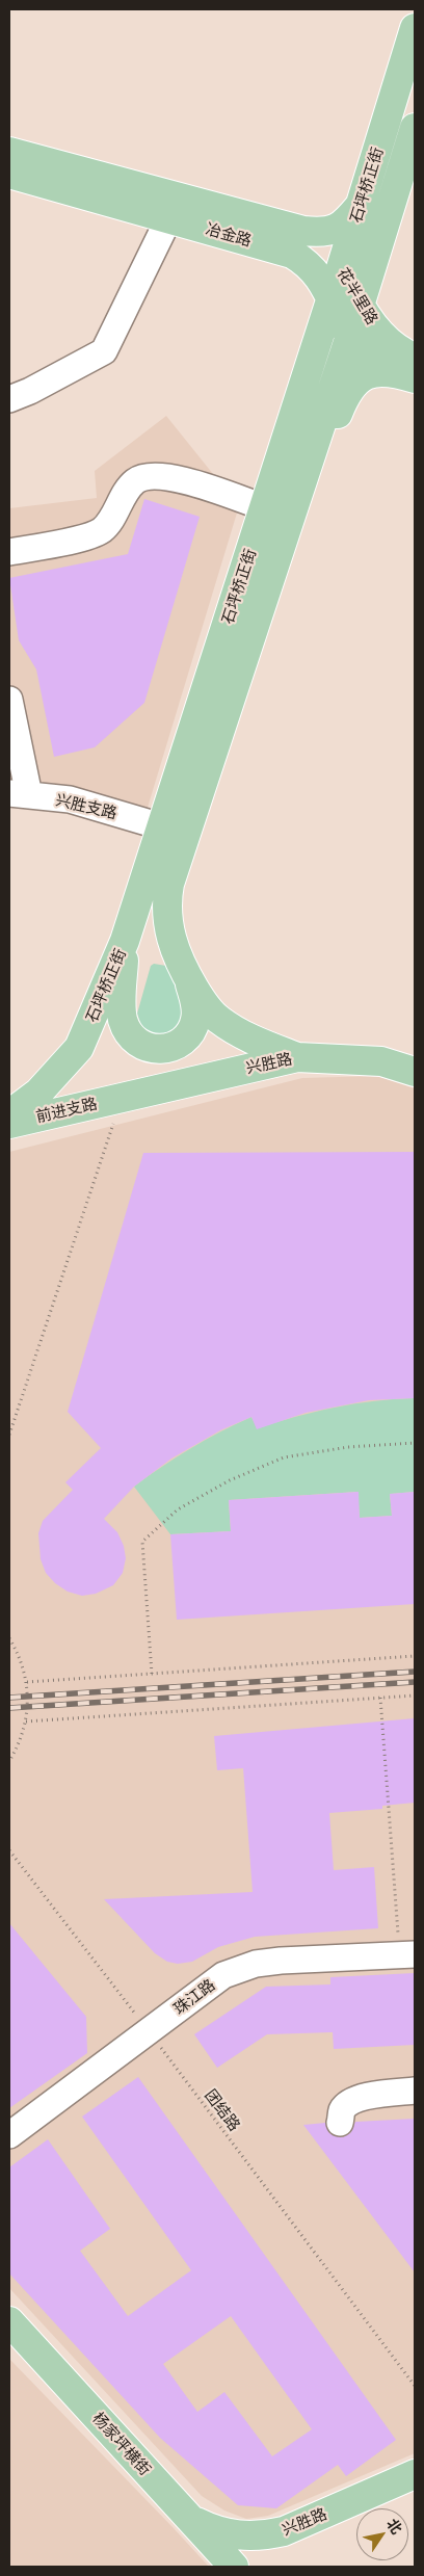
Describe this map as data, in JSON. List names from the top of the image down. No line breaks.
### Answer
{"streets":{"main road":["石坪桥正街","冶金路","花半里路","兴胜路","前进支路","杨家坪横街"],"street":["兴胜支路","珠江路"],"path":["团结路"]},"crossings":[["石坪桥正街","冶金路"],["石坪桥正街","花半里路"],["石坪桥正街","兴胜支路"],["石坪桥正街","兴胜路"],["冶金路","花半里路"],["兴胜路","前进支路"],["兴胜路","杨家坪横街"],["珠江路","团结路"]],"north":"top right"}
